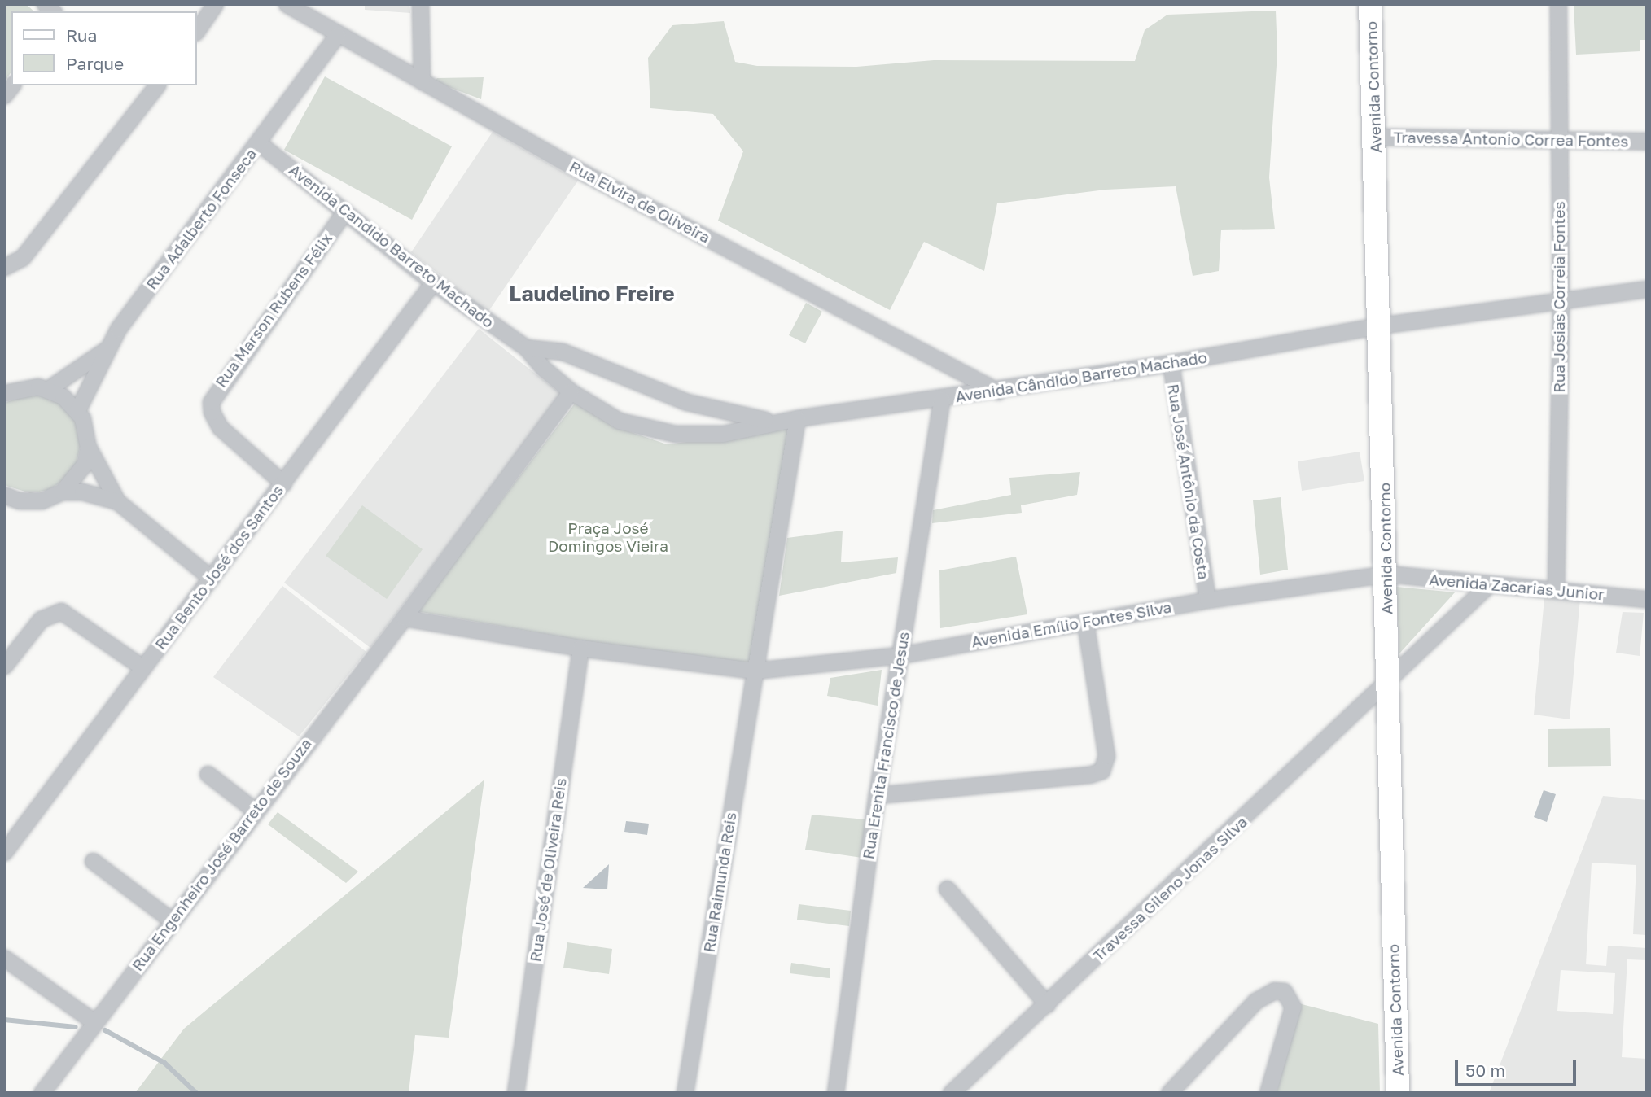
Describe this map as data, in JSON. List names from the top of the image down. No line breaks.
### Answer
{"streets":{"main road":["Avenida Contorno"],"street":["Travessa Antonio Correa Fontes","Rua Elvira de Oliveira","Rua Adalberto Fonseca","Avenida Candido Barreto Machado","Rua Josias Correia Fontes","Rua Marson Rubens Félix","Avenida Cândido Barreto Machado","Rua José Antônio da Costa","Rua Bento José dos Santos","Avenida Zacarias Junior","Avenida Emílio Fontes Silva","Rua Erenita Francisco de Jesus","Rua Engenheiro José Barreto de Souza","Rua José de Oliveira Reis","Rua Raimunda Reis","Travessa Gileno Jonas Silva"]},"crossings":[["Avenida Contorno","Travessa Antonio Correa Fontes"],["Avenida Contorno","Avenida Cândido Barreto Machado"],["Avenida Contorno","Avenida Zacarias Junior"],["Avenida Contorno","Avenida Emílio Fontes Silva"],["Avenida Contorno","Travessa Gileno Jonas Silva"],["Travessa Antonio Correa Fontes","Rua Josias Correia Fontes"],["Rua Elvira de Oliveira","Rua Adalberto Fonseca"],["Rua Elvira de Oliveira","Avenida Cândido Barreto Machado"],["Rua Adalberto Fonseca","Avenida Candido Barreto Machado"],["Avenida Candido Barreto Machado","Rua Marson Rubens Félix"],["Avenida Candido Barreto Machado","Rua Bento José dos Santos"],["Rua Josias Correia Fontes","Avenida Cândido Barreto Machado"],["Rua Josias Correia Fontes","Avenida Zacarias Junior"],["Rua Marson Rubens Félix","Rua Bento José dos Santos"],["Avenida Cândido Barreto Machado","Rua José Antônio da Costa"],["Avenida Cândido Barreto Machado","Rua Erenita Francisco de Jesus"],["Rua José Antônio da Costa","Avenida Emílio Fontes Silva"],["Avenida Zacarias Junior","Avenida Emílio Fontes Silva"],["Avenida Zacarias Junior","Travessa Gileno Jonas Silva"],["Avenida Emílio Fontes Silva","Rua Erenita Francisco de Jesus"],["Avenida Emílio Fontes Silva","Rua Raimunda Reis"]],"districts":["Laudelino Freire"],"parks":["Praça José Domingos Vieira"],"legend":["Rua","Parque"],"scale_bar":"50 m"}
